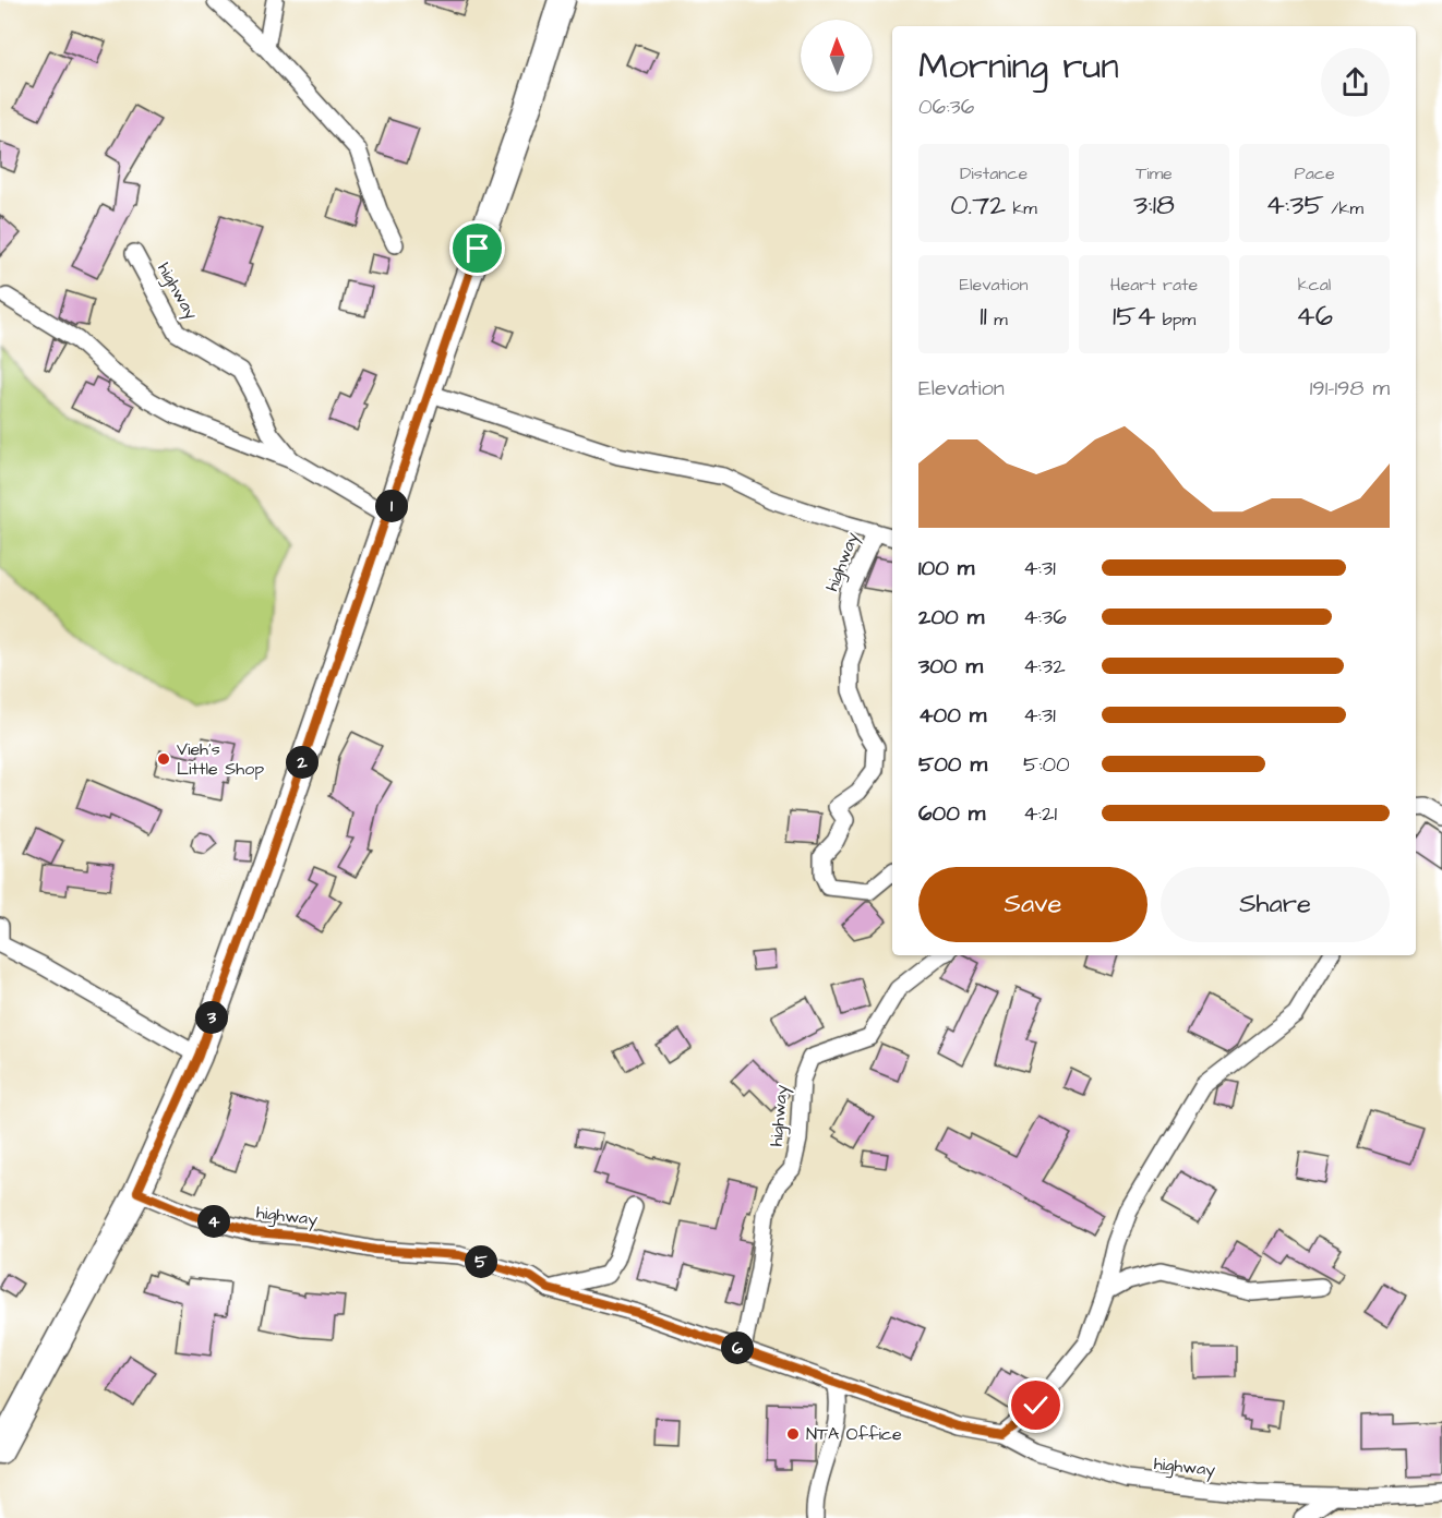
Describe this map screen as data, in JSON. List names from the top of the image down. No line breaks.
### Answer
{"streets":{"street":["highway"]},"places":["Vieh's Little Shop","NTA Office"],"north":"top","page":{"heading":["Morning run","06:36"],"stats":[["Distance","0.72 km"],["Time","3:18"],["Pace","4:35 /km"],["Elevation","11 m"],["Heart rate","154 bpm"],["kcal","46"]],"chart":["Elevation","191–198 m"],"pins":["1","2","3","4","5","6"],"list":[{"name":"100 m","note":"4:31"},{"name":"200 m","note":"4:36"},{"name":"300 m","note":"4:32"},{"name":"400 m","note":"4:31"},{"name":"500 m","note":"5:00"},{"name":"600 m","note":"4:21"}],"buttons":["Save","Share"]}}
